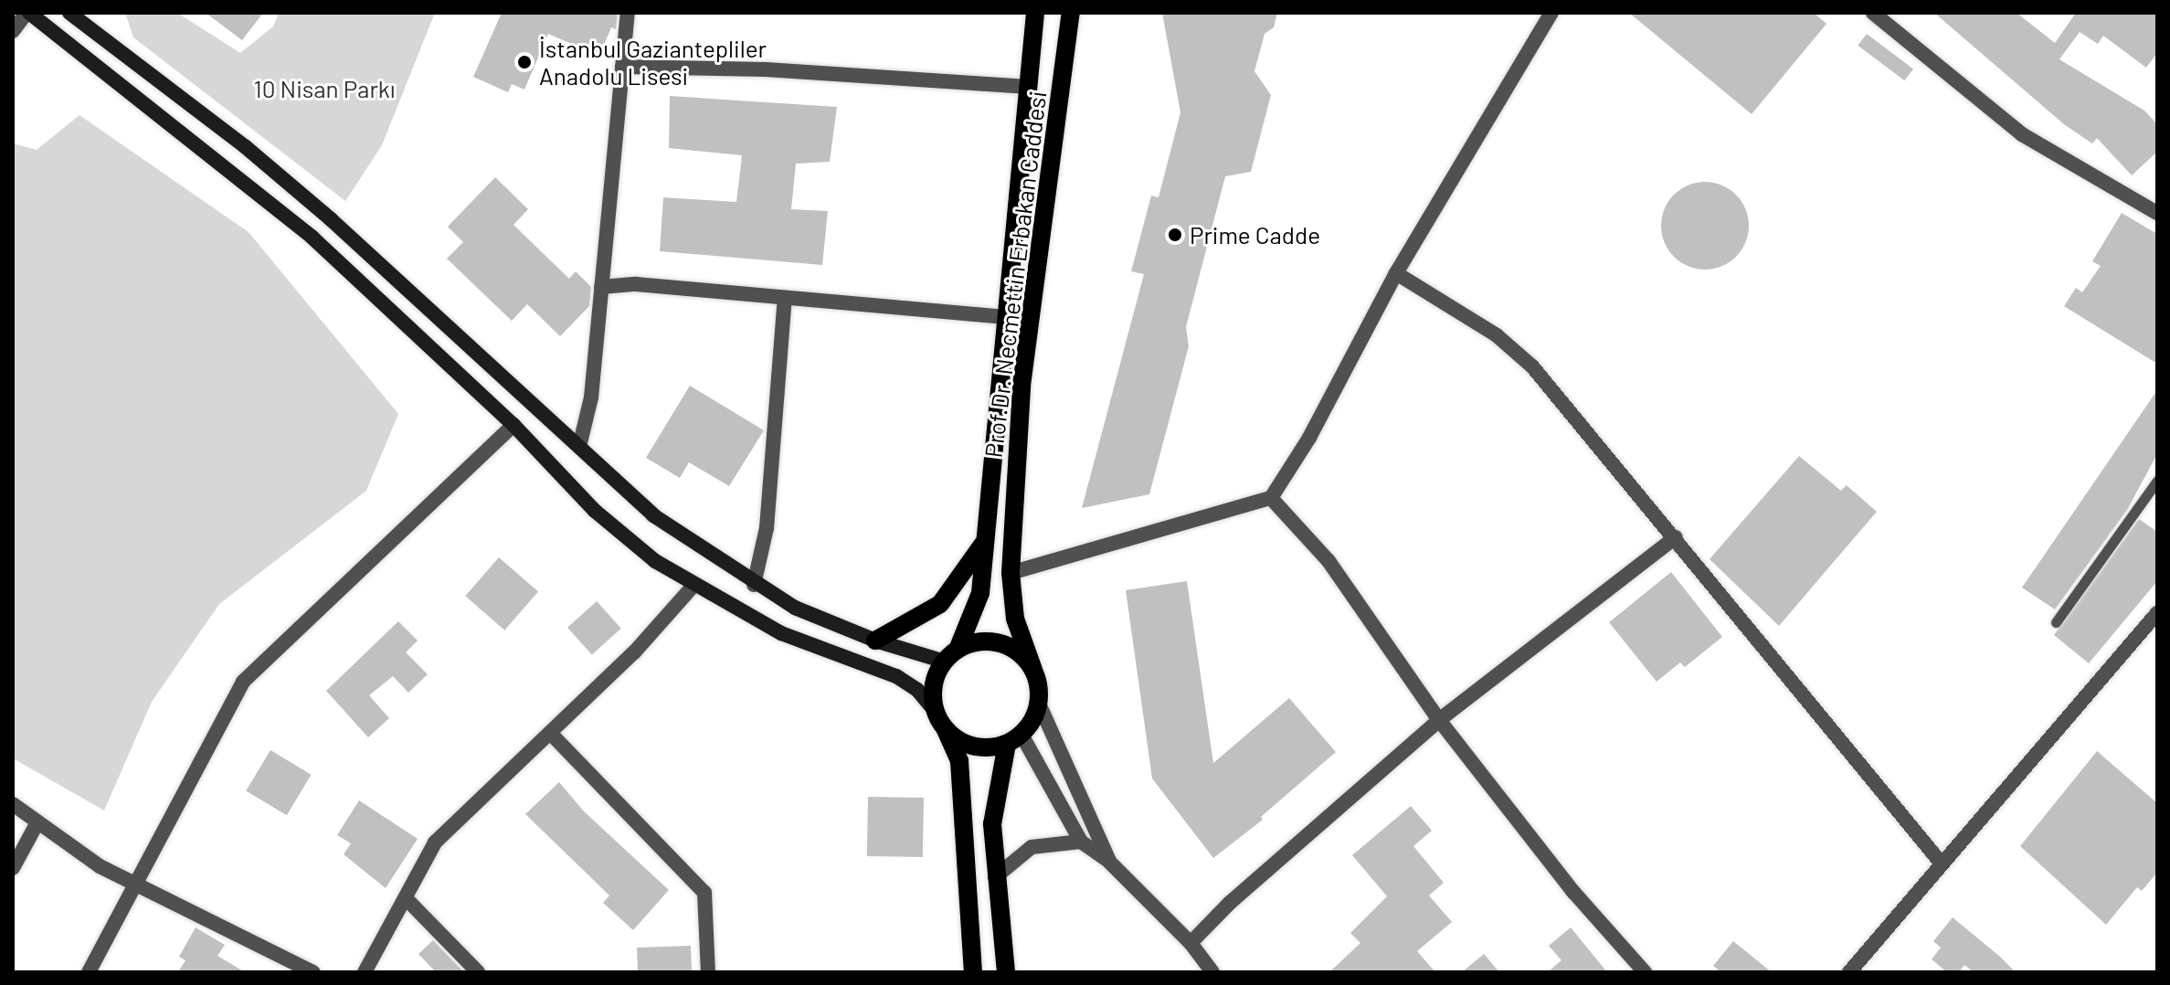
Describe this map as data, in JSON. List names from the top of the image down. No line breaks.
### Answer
{"streets":{"main road":["Prof.Dr. Necmettin Erbakan Caddesi"]},"parks":["10 Nisan Parkı"],"places":["İstanbul Gaziantepliler Anadolu Lisesi","Prime Cadde"]}
